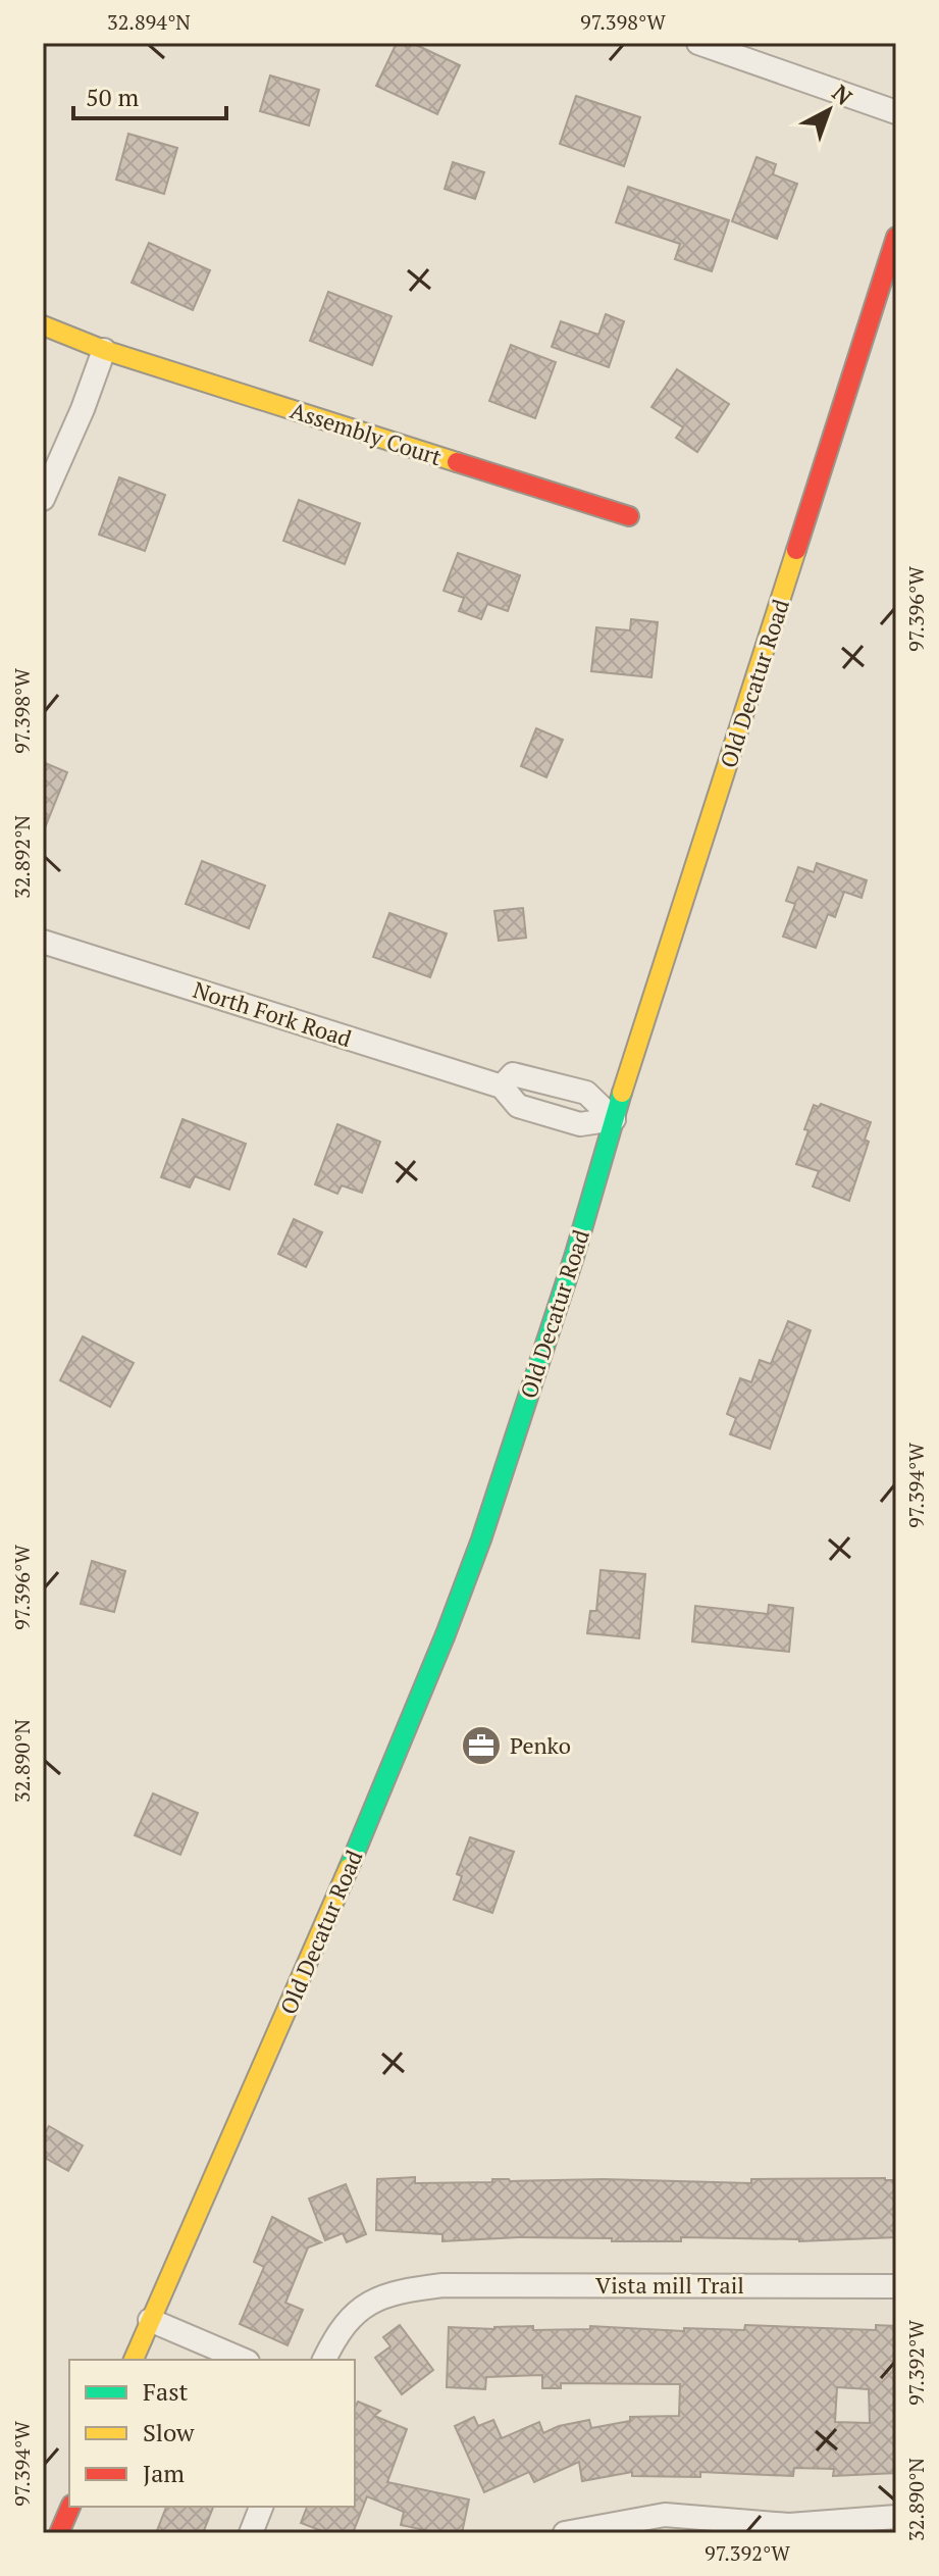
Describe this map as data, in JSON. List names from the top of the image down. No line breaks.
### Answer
{"streets":{"street":["Assembly Court","Old Decatur Road","North Fork Road","Vista mill Trail"]},"crossings":[["Old Decatur Road","North Fork Road"]],"places":{"office":["Penko"]},"legend":["Fast","Slow","Jam"],"scale_bar":"50 m","north":"top right","coordinates":["32.894°N","97.398°W","97.396°W","32.892°N","97.394°W","32.890°N","97.392°W"]}
